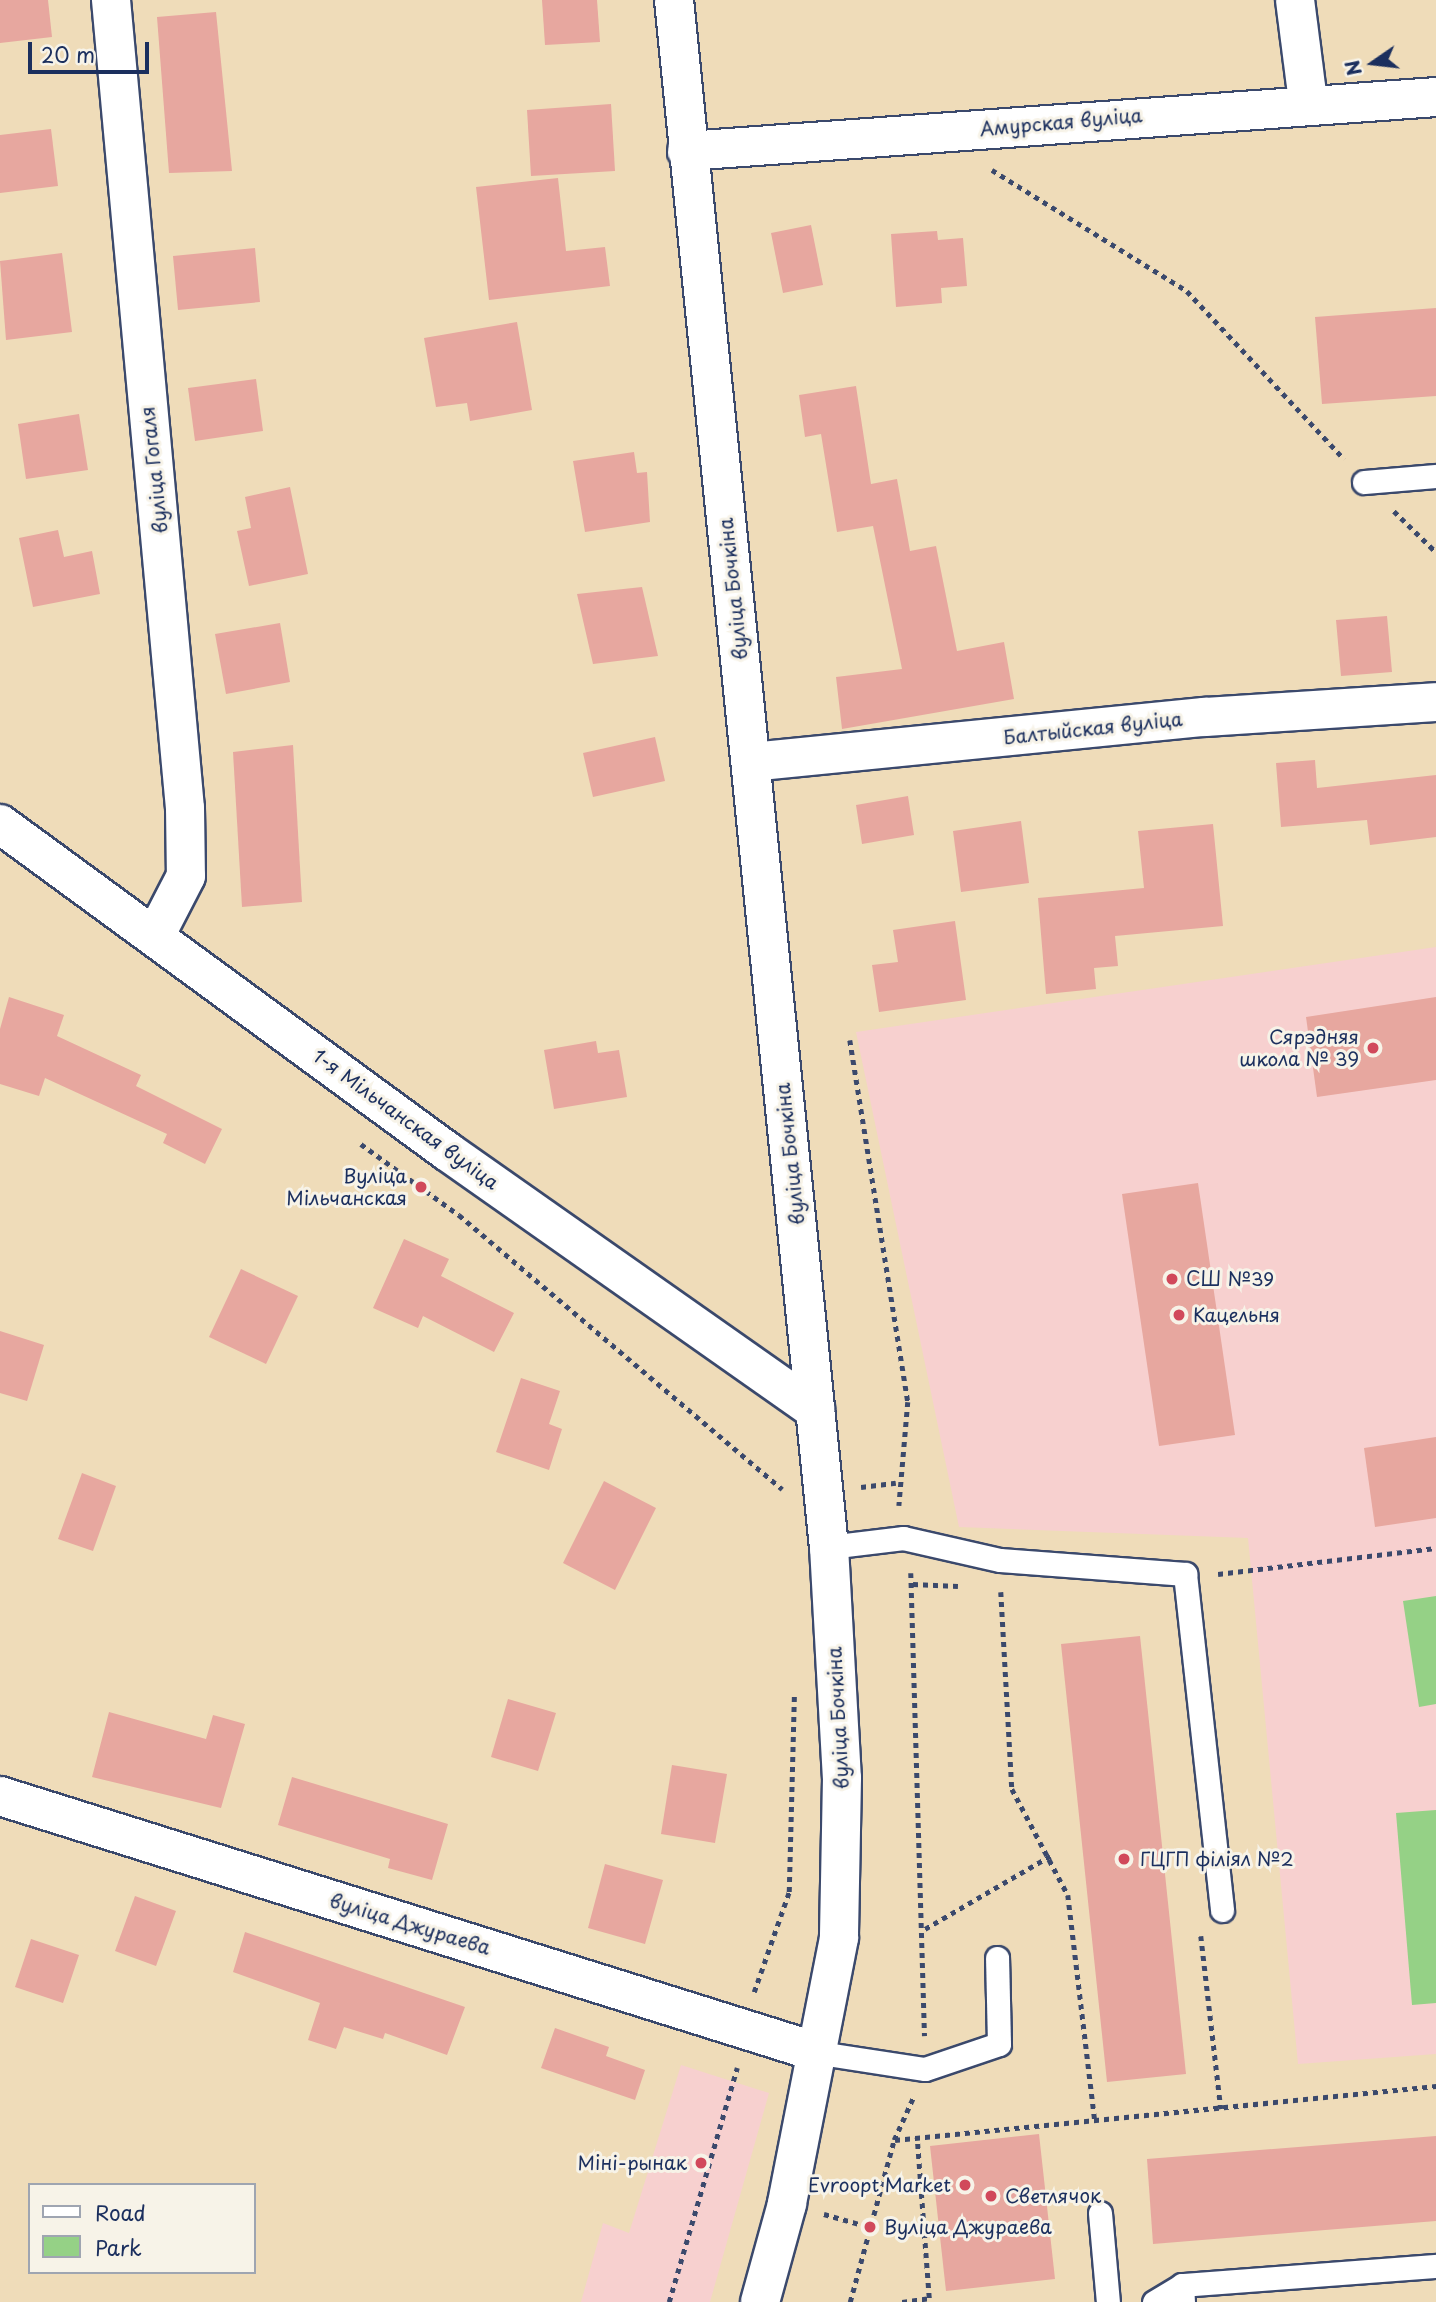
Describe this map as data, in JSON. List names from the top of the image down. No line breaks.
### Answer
{"streets":{"street":["Амурская вуліца","вуліца Гогаля","вуліца Бочкіна","Балтыйская вуліца","1-я Мільчанская вуліца","вуліца Джураева"]},"crossings":[["Амурская вуліца","вуліца Бочкіна"],["вуліца Гогаля","1-я Мільчанская вуліца"],["вуліца Бочкіна","Балтыйская вуліца"],["вуліца Бочкіна","1-я Мільчанская вуліца"],["вуліца Бочкіна","вуліца Джураева"]],"places":["Сярэдняя школа № 39","Вуліца Мільчанская","СШ №39","Кацельня","ГЦГП філіял №2","Міні-рынак","Evroopt Market","Светлячок","Вуліца Джураева"],"legend":["Road","Park"],"scale_bar":"20 m","north":"left"}
